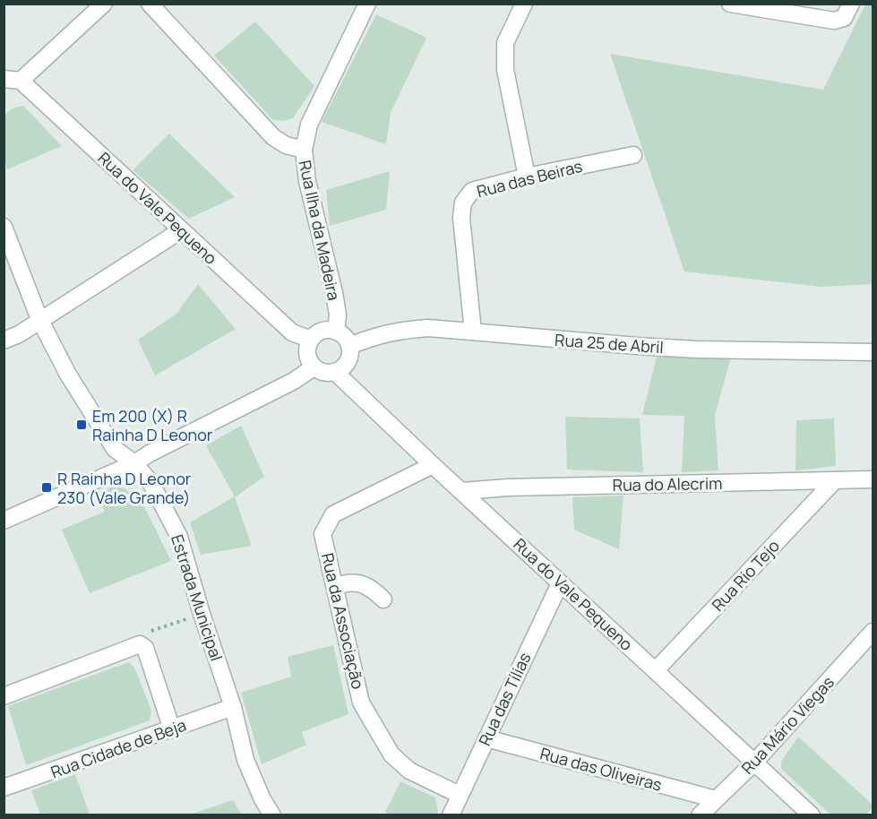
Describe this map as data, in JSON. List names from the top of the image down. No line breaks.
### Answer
{"streets":{"street":["Rua das Beiras","Rua do Vale Pequeno","Rua Ilha da Madeira","Rua 25 de Abril","Rua do Alecrim","Rua Rio Tejo","Estrada Municipal","Rua da Associação","Rua das Tílias","Rua Mário Viegas","Rua Cidade de Beja","Rua das Oliveiras"]},"crossings":[["Rua das Beiras","Rua 25 de Abril"],["Rua do Vale Pequeno","Rua Ilha da Madeira"],["Rua do Vale Pequeno","Rua 25 de Abril"],["Rua do Vale Pequeno","Rua do Alecrim"],["Rua do Vale Pequeno","Rua Rio Tejo"],["Rua do Vale Pequeno","Rua da Associação"],["Rua do Vale Pequeno","Rua das Tílias"],["Rua do Vale Pequeno","Rua Mário Viegas"],["Rua Ilha da Madeira","Rua 25 de Abril"],["Rua do Alecrim","Rua Rio Tejo"],["Estrada Municipal","Rua Cidade de Beja"],["Rua da Associação","Rua das Tílias"],["Rua das Tílias","Rua das Oliveiras"],["Rua Mário Viegas","Rua das Oliveiras"]],"places":{"transit":["Em 200 (X) R Rainha D Leonor","R Rainha D Leonor 230 (Vale Grande)"]}}
